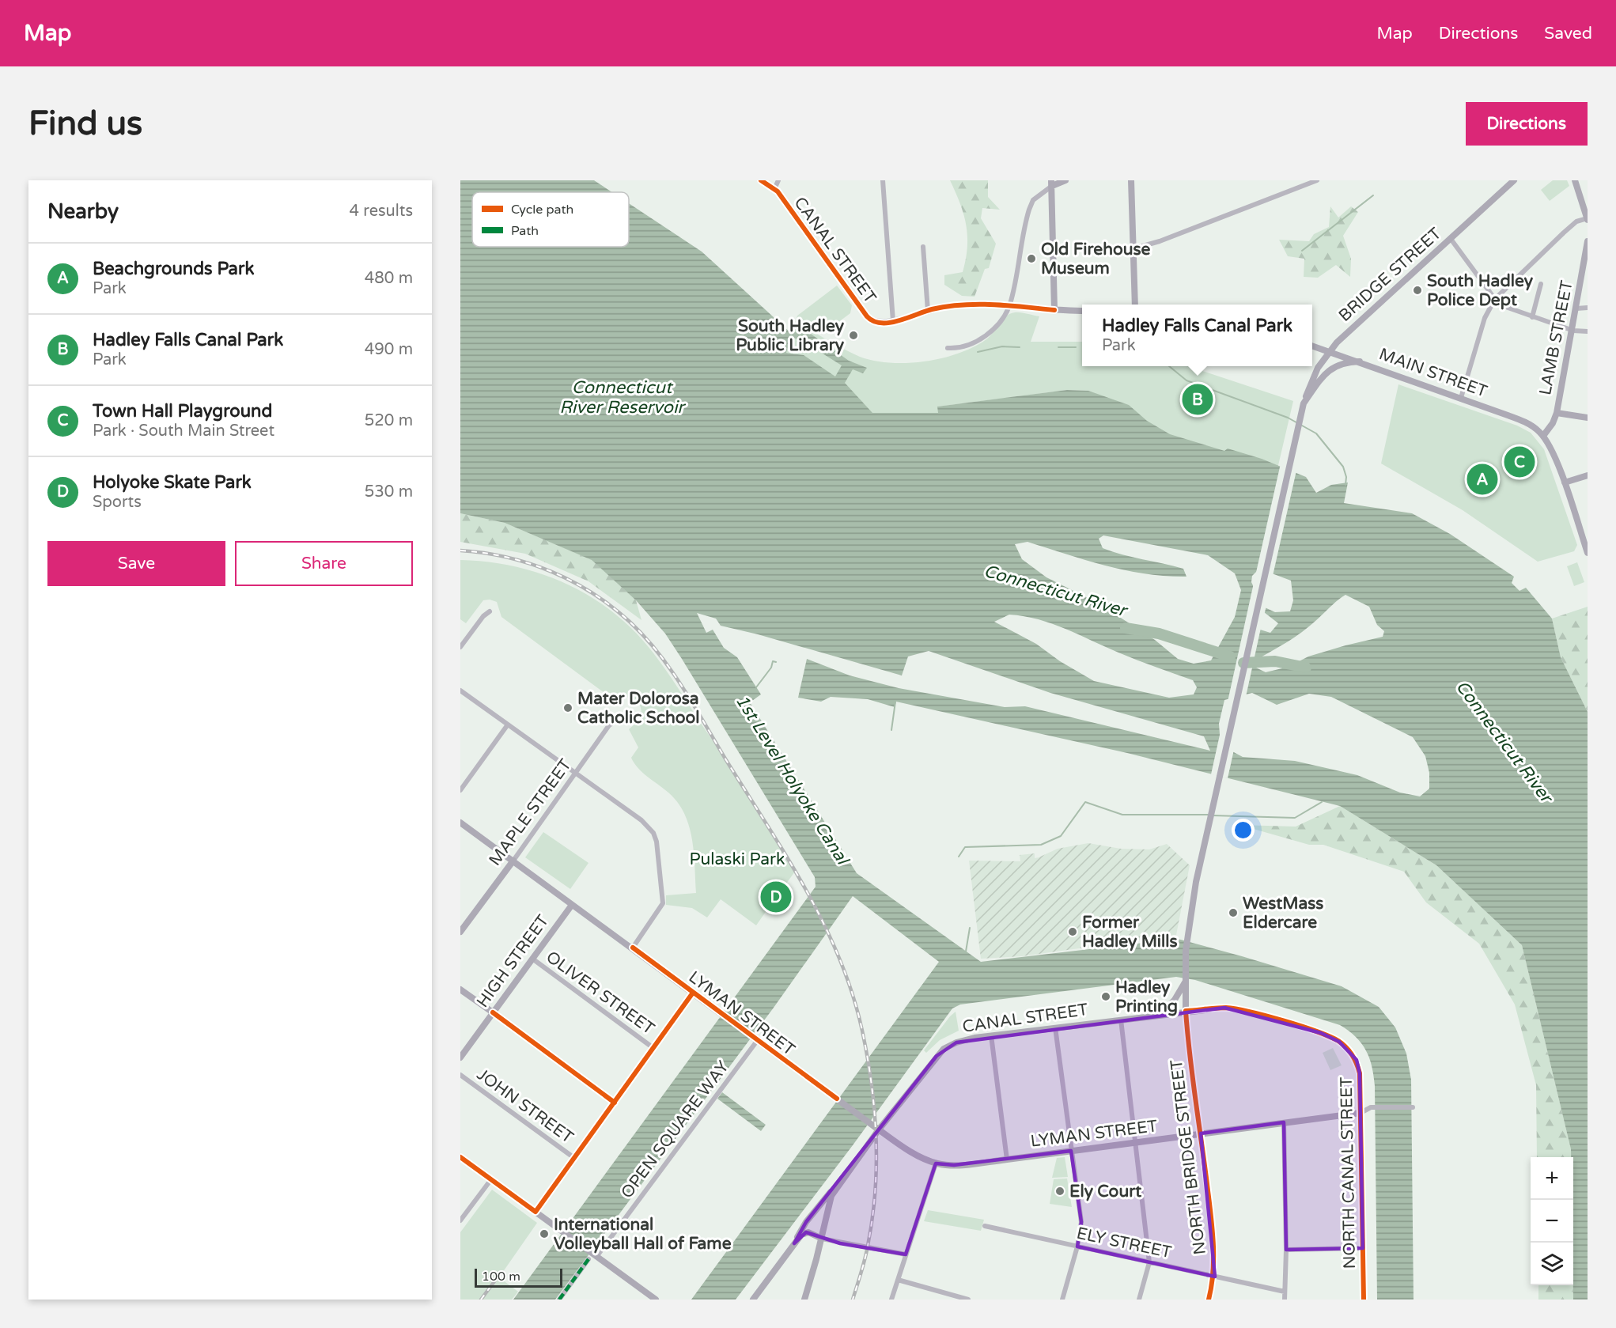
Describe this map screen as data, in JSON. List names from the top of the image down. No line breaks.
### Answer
{"streets":{"main road":["CANAL STREET","BRIDGE STREET","LAMB STREET","MAIN STREET","MAPLE STREET","HIGH STREET","LYMAN STREET","NORTH BRIDGE STREET","NORTH CANAL STREET"],"street":["OLIVER STREET","JOHN STREET","OPEN SQUARE WAY","ELY STREET"]},"crossings":[["CANAL STREET","LYMAN STREET"],["CANAL STREET","NORTH BRIDGE STREET"],["CANAL STREET","NORTH CANAL STREET"],["BRIDGE STREET","MAIN STREET"],["BRIDGE STREET","NORTH BRIDGE STREET"],["LAMB STREET","MAIN STREET"],["MAPLE STREET","LYMAN STREET"],["HIGH STREET","OLIVER STREET"],["HIGH STREET","LYMAN STREET"],["LYMAN STREET","OPEN SQUARE WAY"],["LYMAN STREET","NORTH BRIDGE STREET"],["LYMAN STREET","NORTH CANAL STREET"],["NORTH BRIDGE STREET","NORTH CANAL STREET"],["NORTH BRIDGE STREET","ELY STREET"]],"water":["Connecticut River Reservoir","Connecticut River","1st Level Holyoke Canal"],"parks":["Pulaski Park"],"places":["Old Firehouse Museum","South Hadley Police Dept","South Hadley Public Library","Mater Dolorosa Catholic School","WestMass Eldercare","Former Hadley Mills","Hadley Printing","Ely Court","International Volleyball Hall of Fame"],"legend":["Cycle path","Path"],"scale_bar":"100 m","page":{"header":"Map","nav":["Map","Directions","Saved"],"buttons":["Directions",["Save","Share"]],"title":"Find us","heading":["Nearby","4 results"],"list":[{"mark":"A","name":"Beachgrounds Park","note":"Park","value":"480 m"},{"mark":"B","name":"Hadley Falls Canal Park","note":"Park","value":"490 m"},{"mark":"C","name":"Town Hall Playground","note":"Park · South Main Street","value":"520 m"},{"mark":"D","name":"Holyoke Skate Park","note":"Sports","value":"530 m"}],"popup":["Hadley Falls Canal Park","Park"],"pins":["B","C","A","D"],"map_buttons":["+","−"],"scale":"100 m"}}
